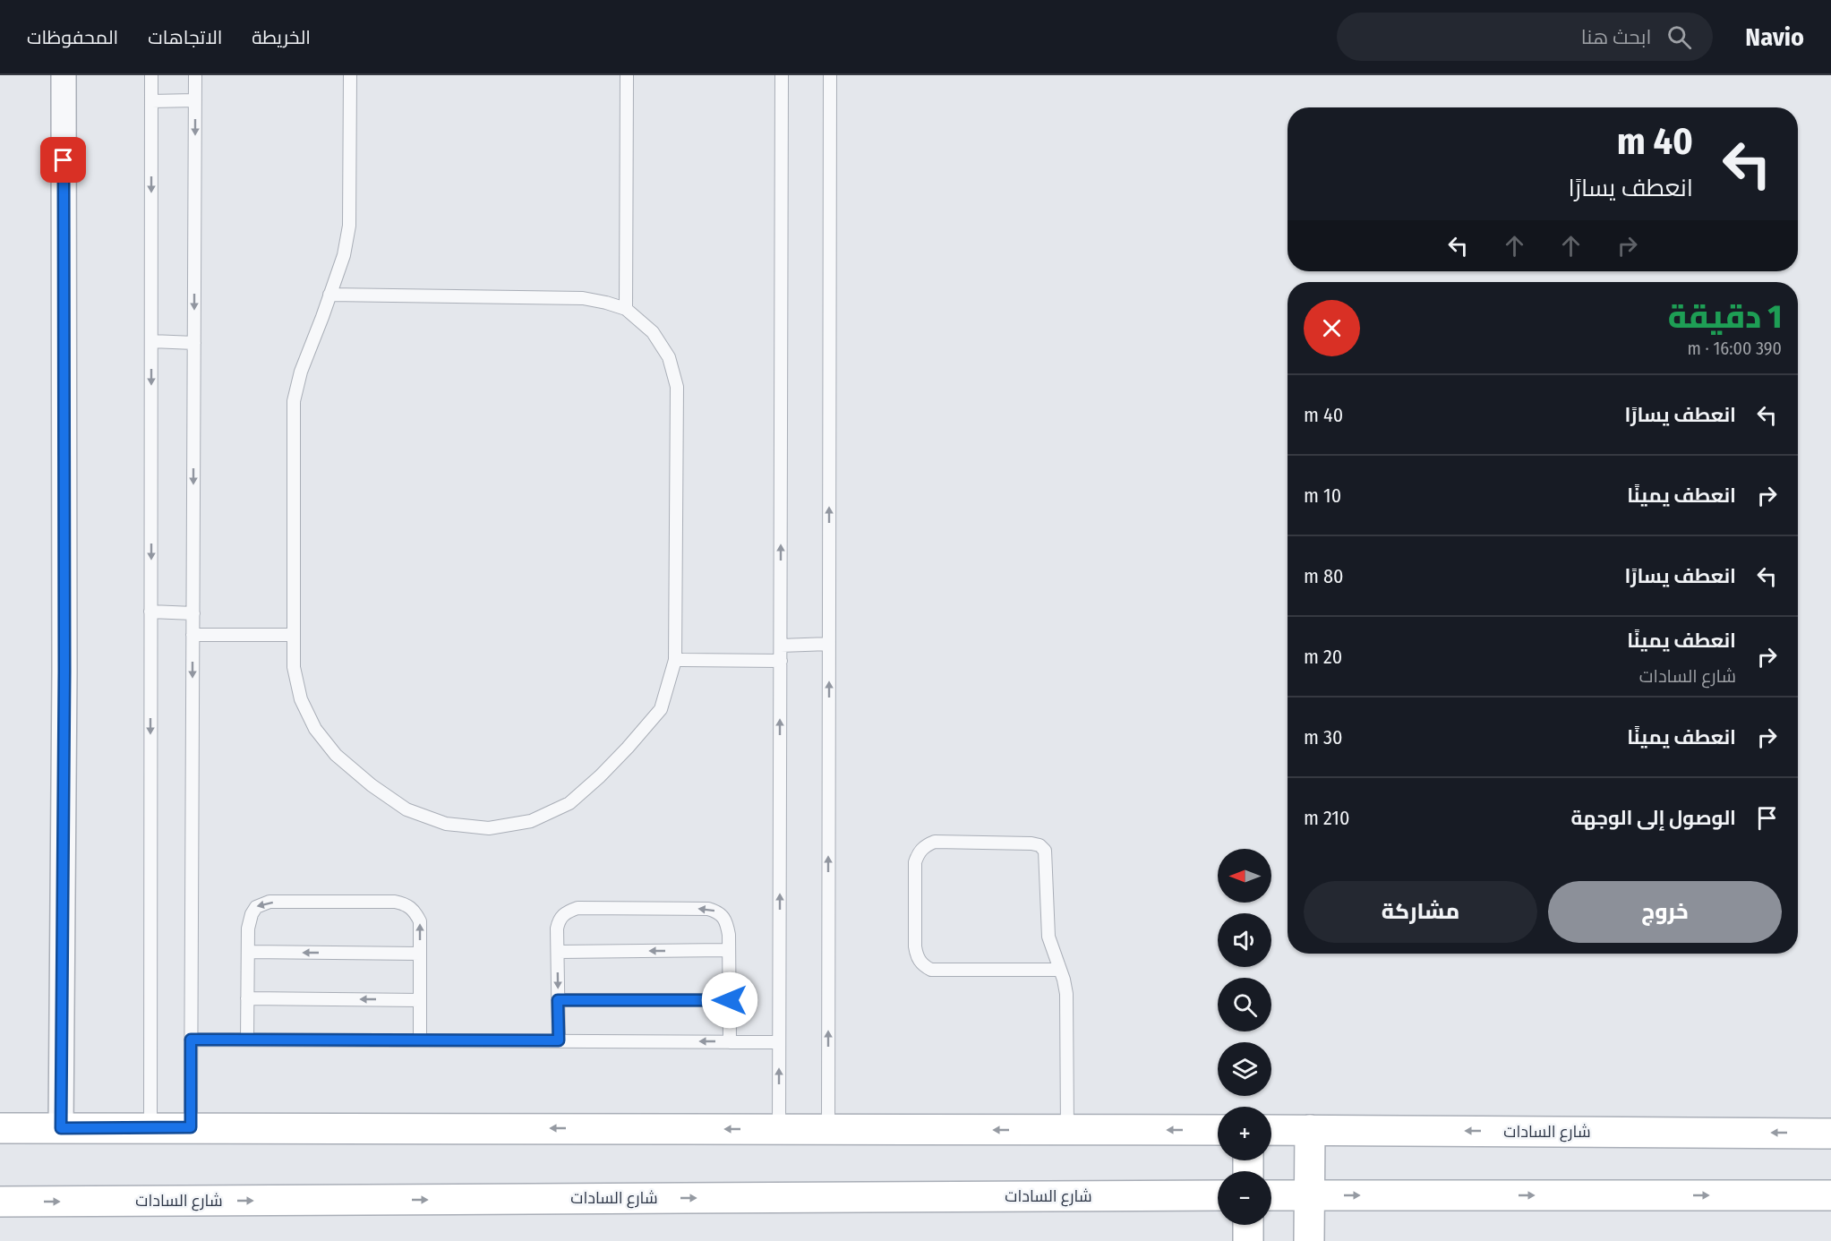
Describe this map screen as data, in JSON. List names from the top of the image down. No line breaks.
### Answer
{"streets":{"main road":["شارع السادات"]},"north":"left","page":{"header":"Navio","search":"ابحث هنا","nav":["الخريطة","الاتجاهات","المحفوظات"],"turn":["40 m","انعطف يسارًا"],"heading":["1 دقيقة","390 m · 16:00"],"list":[{"name":"انعطف يسارًا","value":"40 m"},{"name":"انعطف يمينًا","value":"10 m"},{"name":"انعطف يسارًا","value":"80 m"},{"name":"انعطف يمينًا","note":"شارع السادات","value":"20 m"},{"name":"انعطف يمينًا","value":"30 m"},{"name":"الوصول إلى الوجهة","value":"210 m"}],"map_buttons":["+","−"],"buttons":["خروج","مشاركة"]}}
